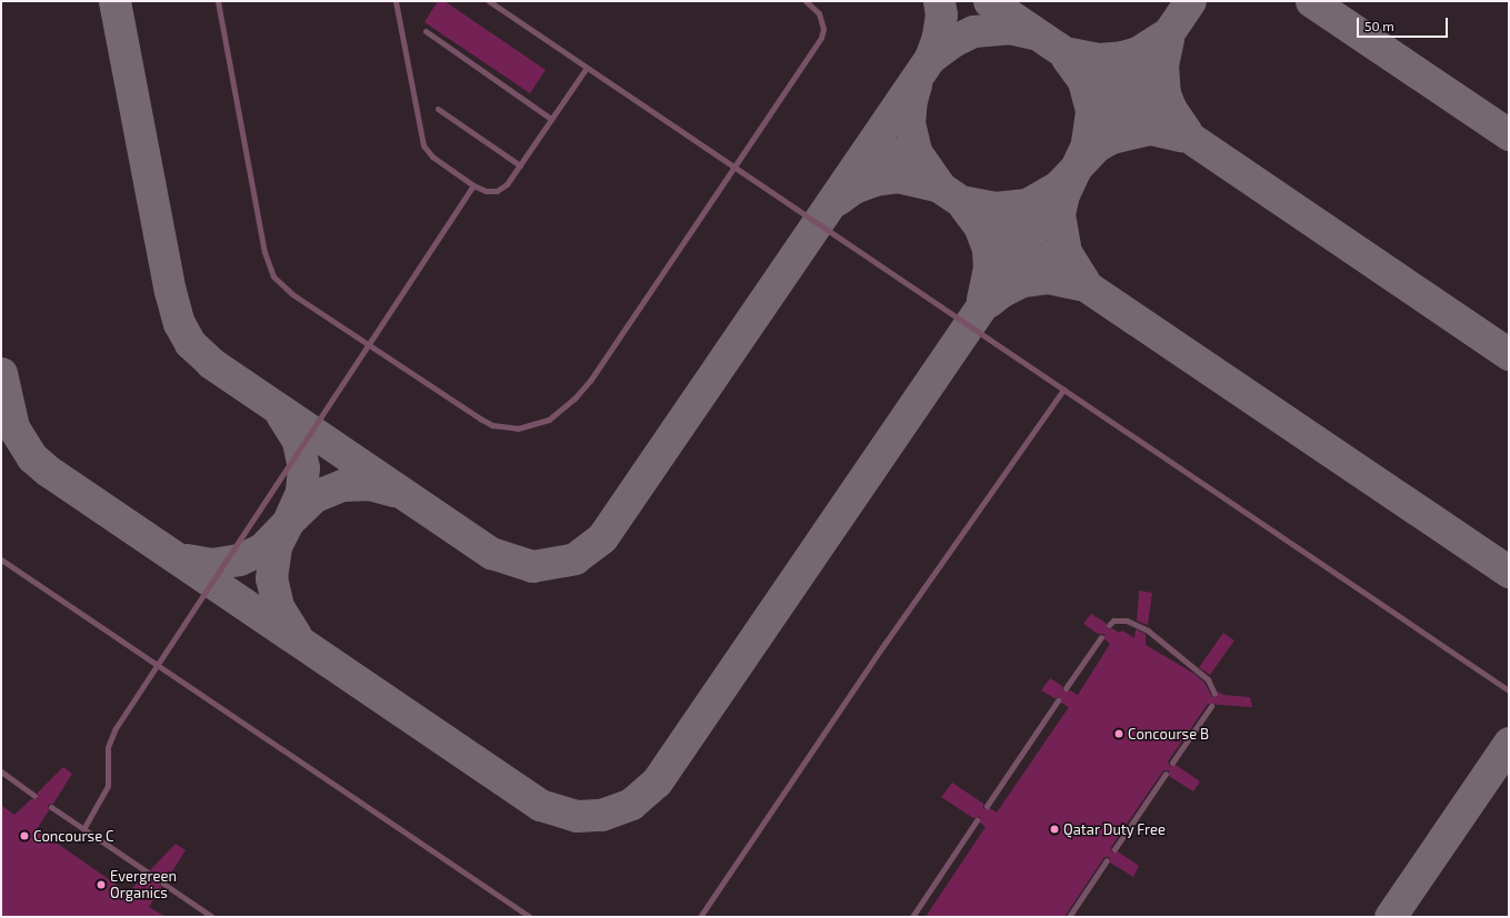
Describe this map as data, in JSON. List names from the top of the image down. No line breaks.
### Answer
{"places":["Concourse B","Qatar Duty Free","Concourse C","Evergreen Organics"],"scale_bar":"50 m"}
